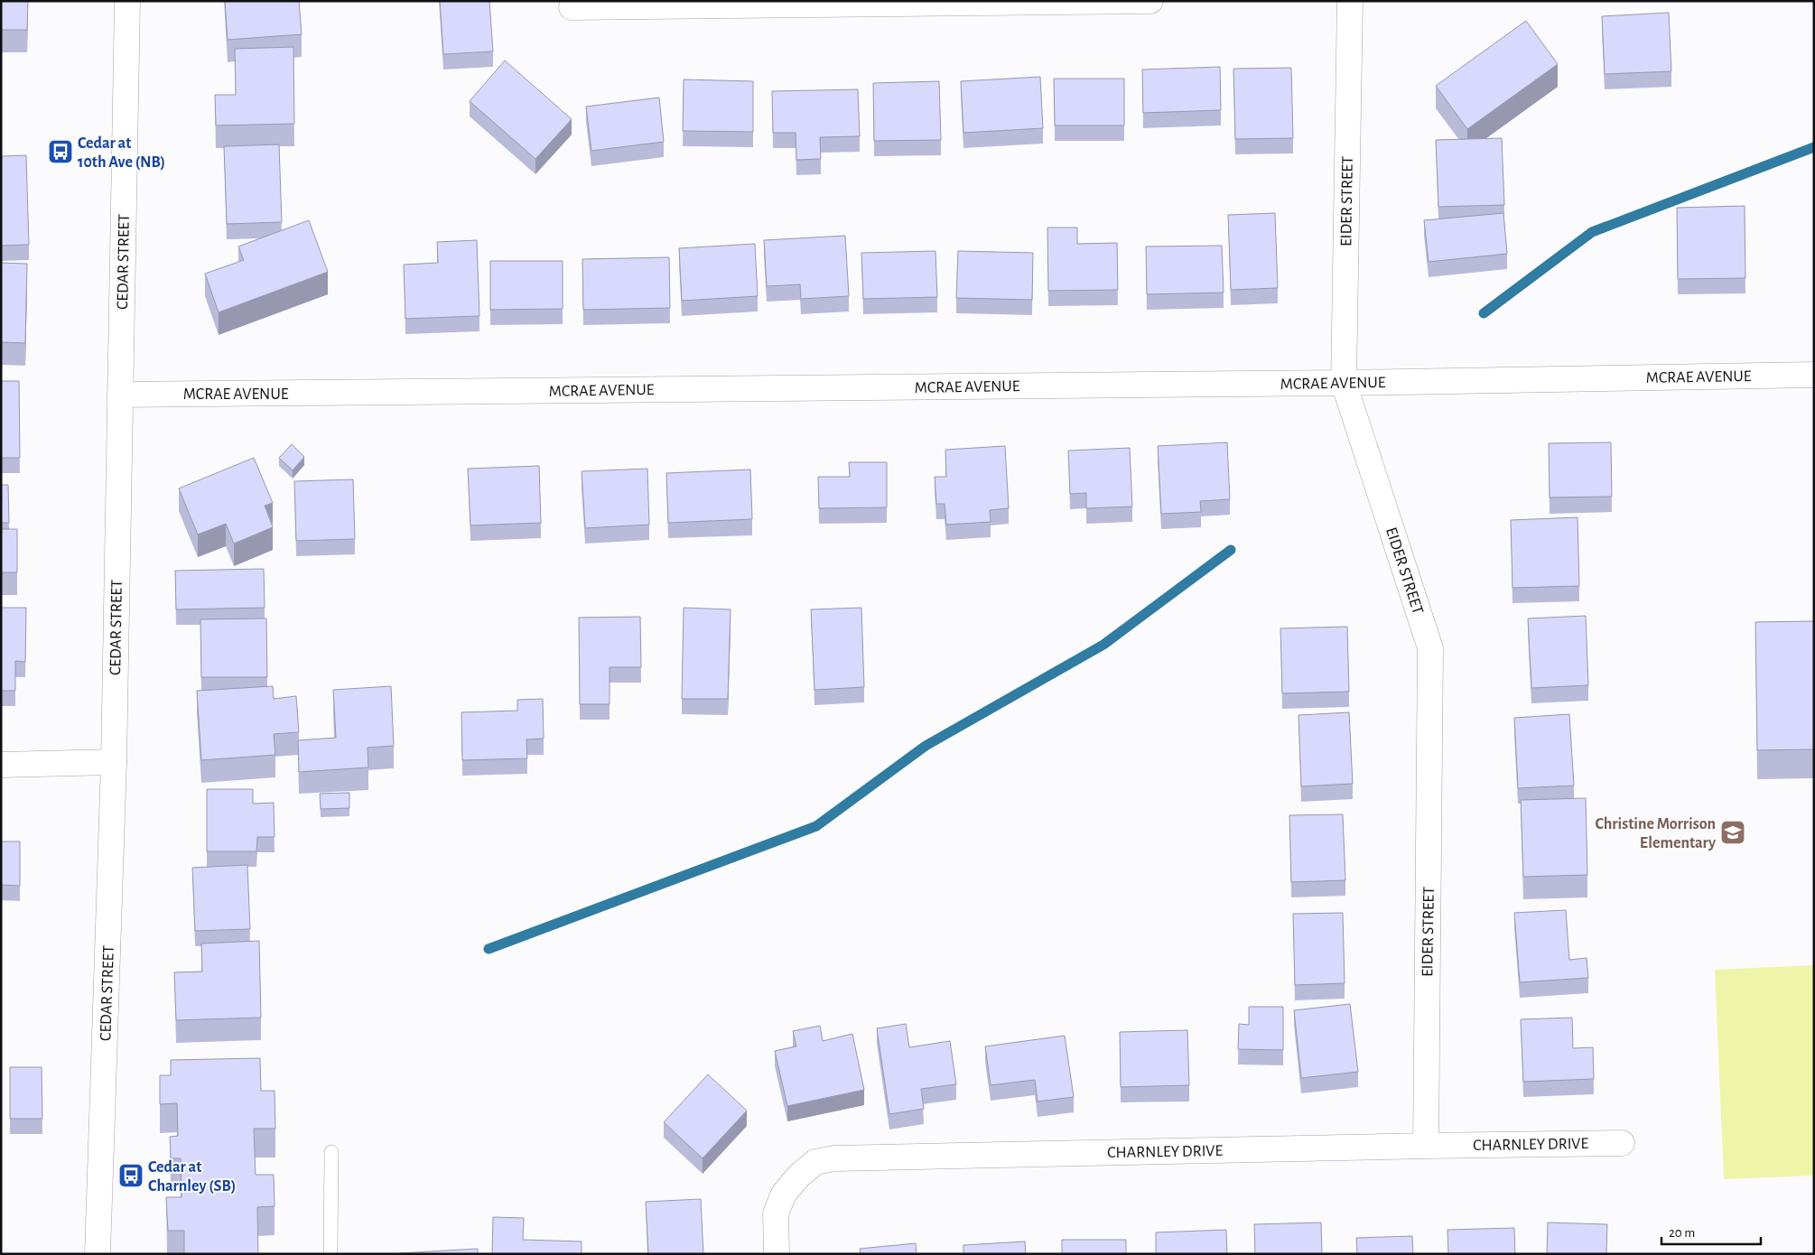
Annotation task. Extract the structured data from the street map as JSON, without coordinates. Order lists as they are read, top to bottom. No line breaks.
{"streets":{"street":["EIDER STREET","CEDAR STREET","MCRAE AVENUE","CHARNLEY DRIVE"]},"crossings":[["EIDER STREET","MCRAE AVENUE"],["EIDER STREET","CHARNLEY DRIVE"],["CEDAR STREET","MCRAE AVENUE"]],"places":{"bus stop":["Cedar at 10th Ave (NB)","Cedar at Charnley (SB)"],"school or university":["Christine Morrison Elementary"]},"scale_bar":"20 m"}
